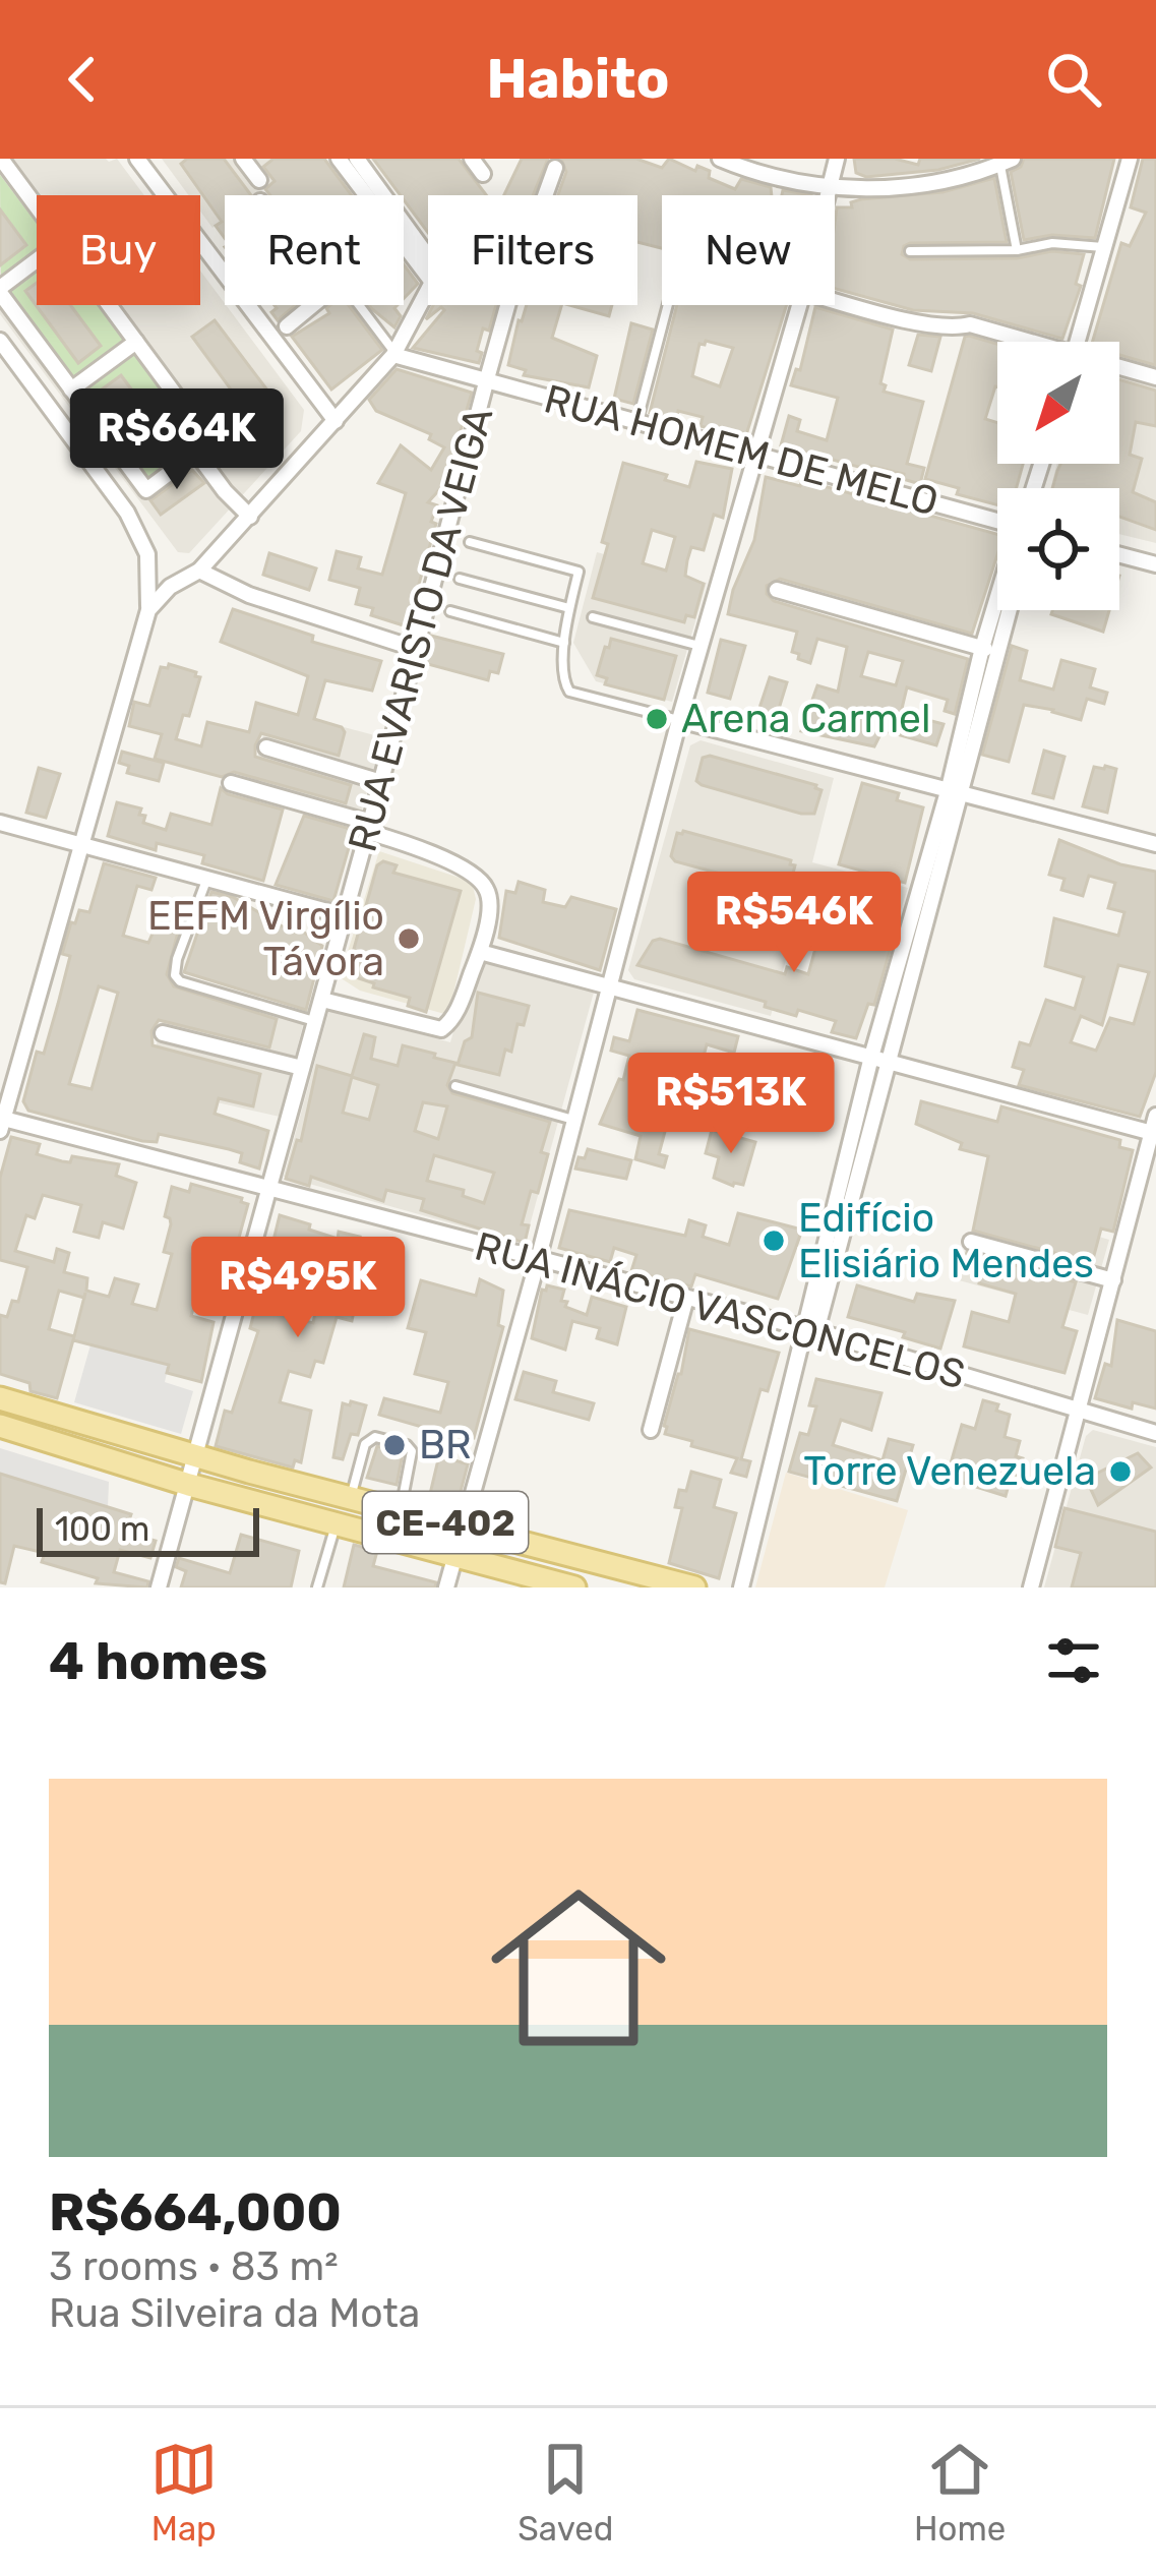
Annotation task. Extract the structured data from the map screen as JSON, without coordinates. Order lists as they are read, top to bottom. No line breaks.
{"streets":{"main road":["CE-402"],"street":["RUA HOMEM DE MELO","RUA EVARISTO DA VEIGA","RUA INÁCIO VASCONCELOS"]},"crossings":[["RUA HOMEM DE MELO","RUA EVARISTO DA VEIGA"],["RUA EVARISTO DA VEIGA","RUA INÁCIO VASCONCELOS"],["RUA EVARISTO DA VEIGA","CE-402"]],"places":["Arena Carmel","EEFM Virgílio Távora","Edifício Elisiário Mendes","BR","Torre Venezuela"],"scale_bar":"100 m","north":"bottom left","page":{"header":"Habito","chip":["Buy","Rent","Filters","New"],"price":["R$664K","R$546K","R$513K","R$495K"],"scale":"100 m","heading":"4 homes","list":[{"name":"R$664,000","note":"3 rooms · 83 m² · Rua Silveira da Mota"}],"tabs":["Map","Saved","Home"]}}
